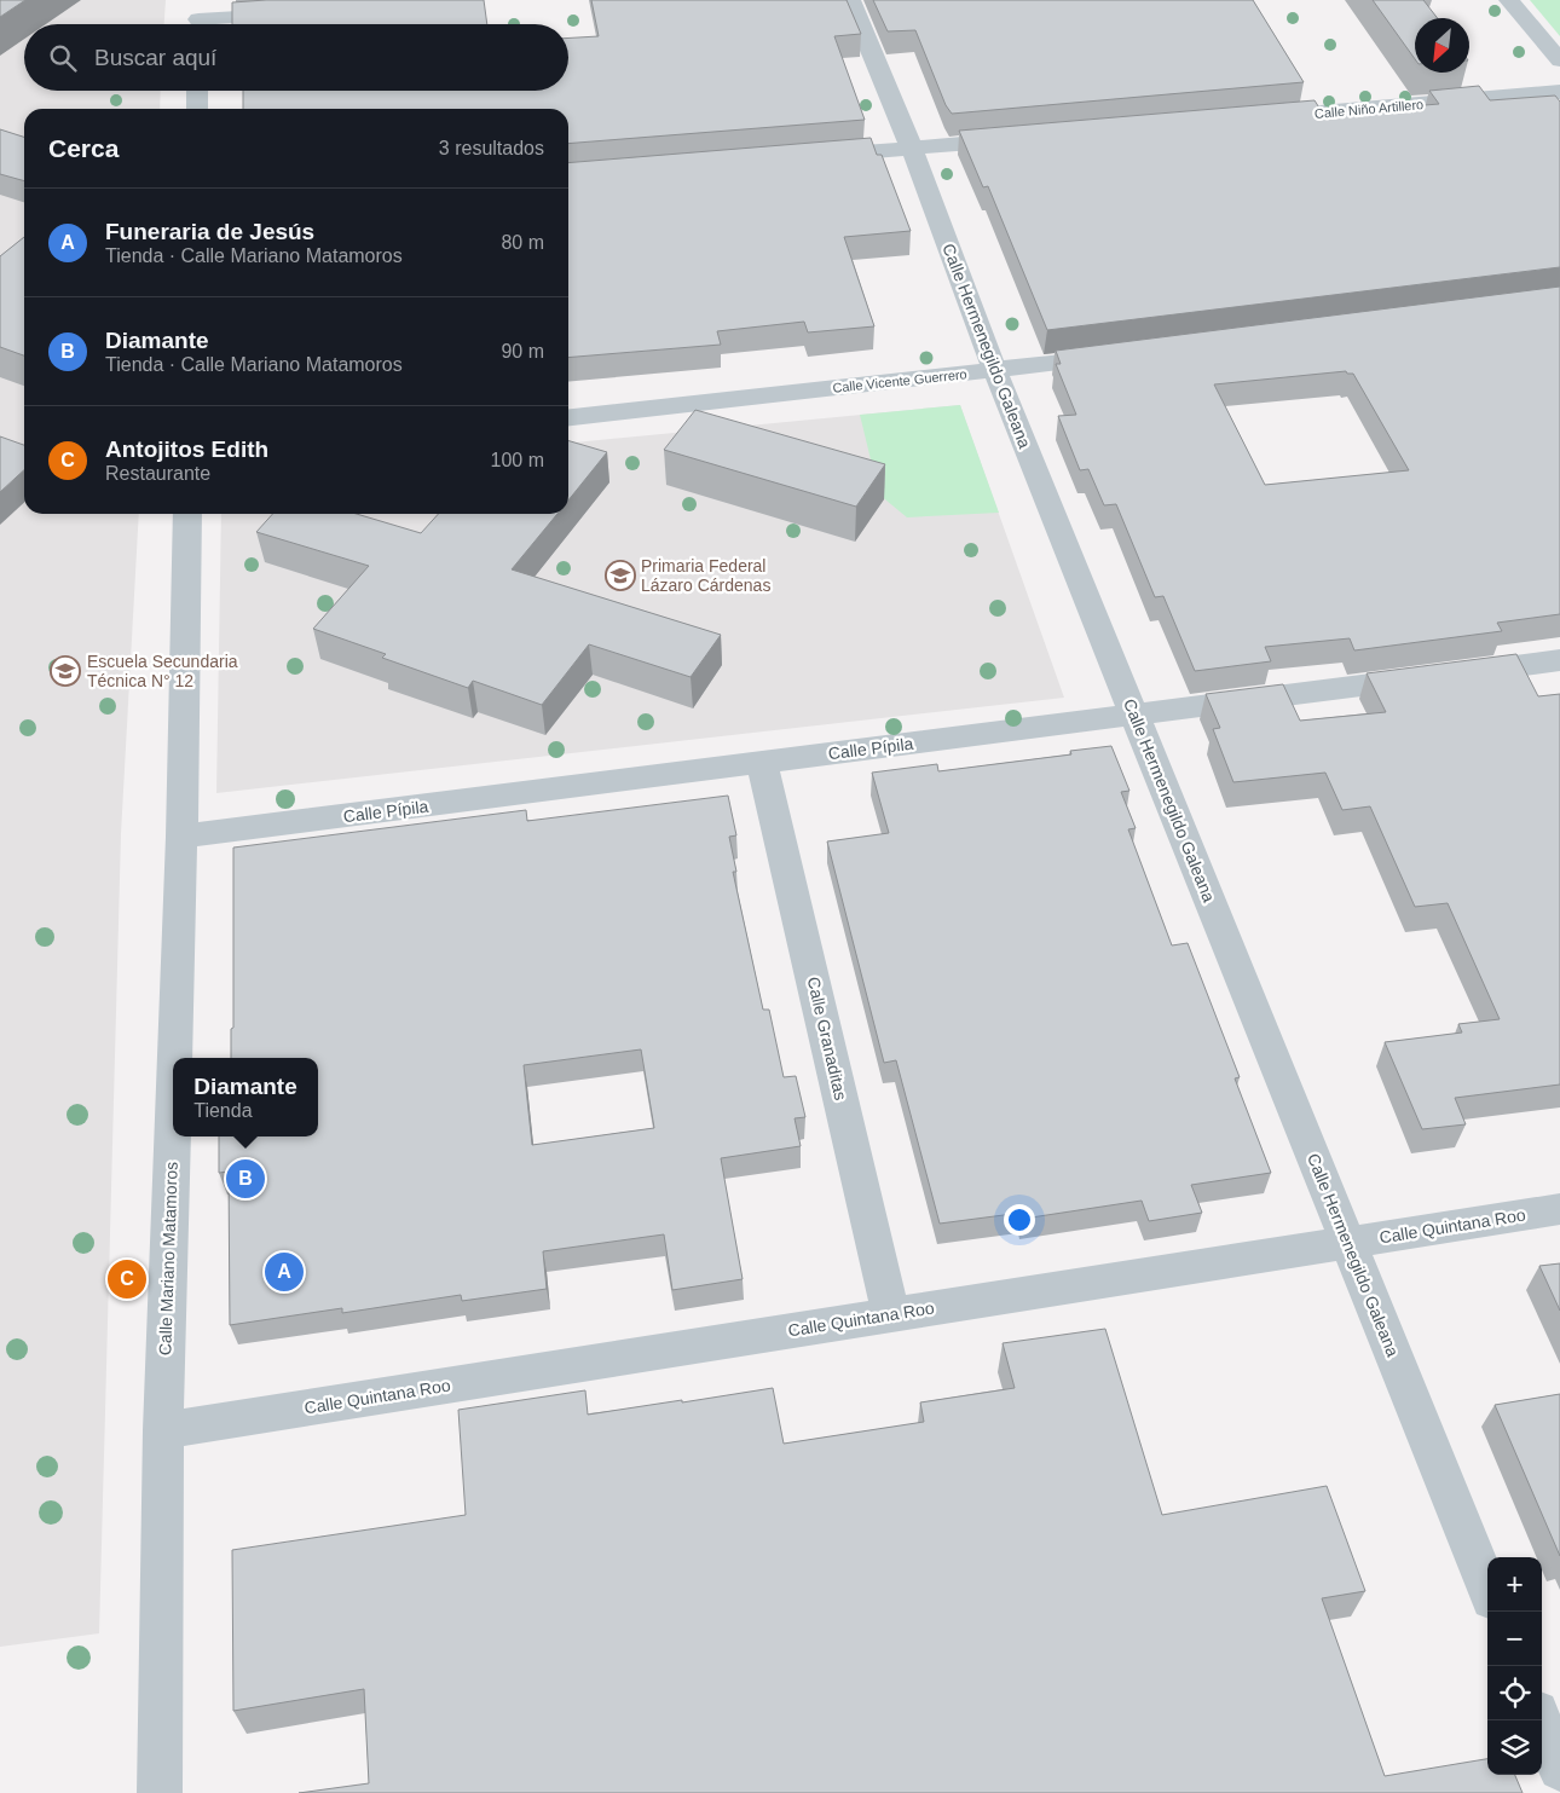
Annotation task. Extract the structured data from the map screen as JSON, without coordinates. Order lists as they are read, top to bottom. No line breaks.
{"streets":{"street":["Calle Niño Artillero","Calle Hermenegildo Galeana","Calle Vicente Guerrero","Calle Pípila","Calle Granaditas","Calle Quintana Roo","Calle Mariano Matamoros"]},"crossings":[["Calle Hermenegildo Galeana","Calle Vicente Guerrero"],["Calle Hermenegildo Galeana","Calle Pípila"],["Calle Hermenegildo Galeana","Calle Quintana Roo"],["Calle Pípila","Calle Granaditas"],["Calle Pípila","Calle Mariano Matamoros"],["Calle Granaditas","Calle Quintana Roo"],["Calle Quintana Roo","Calle Mariano Matamoros"]],"places":{"school or university":["Primaria Federal Lázaro Cárdenas","Escuela Secundaria Técnica N° 12"]},"north":"bottom left","page":{"search":"Buscar aquí","heading":["Cerca","3 resultados"],"list":[{"mark":"A","name":"Funeraria de Jesús","note":"Tienda · Calle Mariano Matamoros","value":"80 m"},{"mark":"B","name":"Diamante","note":"Tienda · Calle Mariano Matamoros","value":"90 m"},{"mark":"C","name":"Antojitos Edith","note":"Restaurante","value":"100 m"}],"popup":["Diamante","Tienda"],"pins":["B","A","C"],"map_buttons":["+","−"]}}
